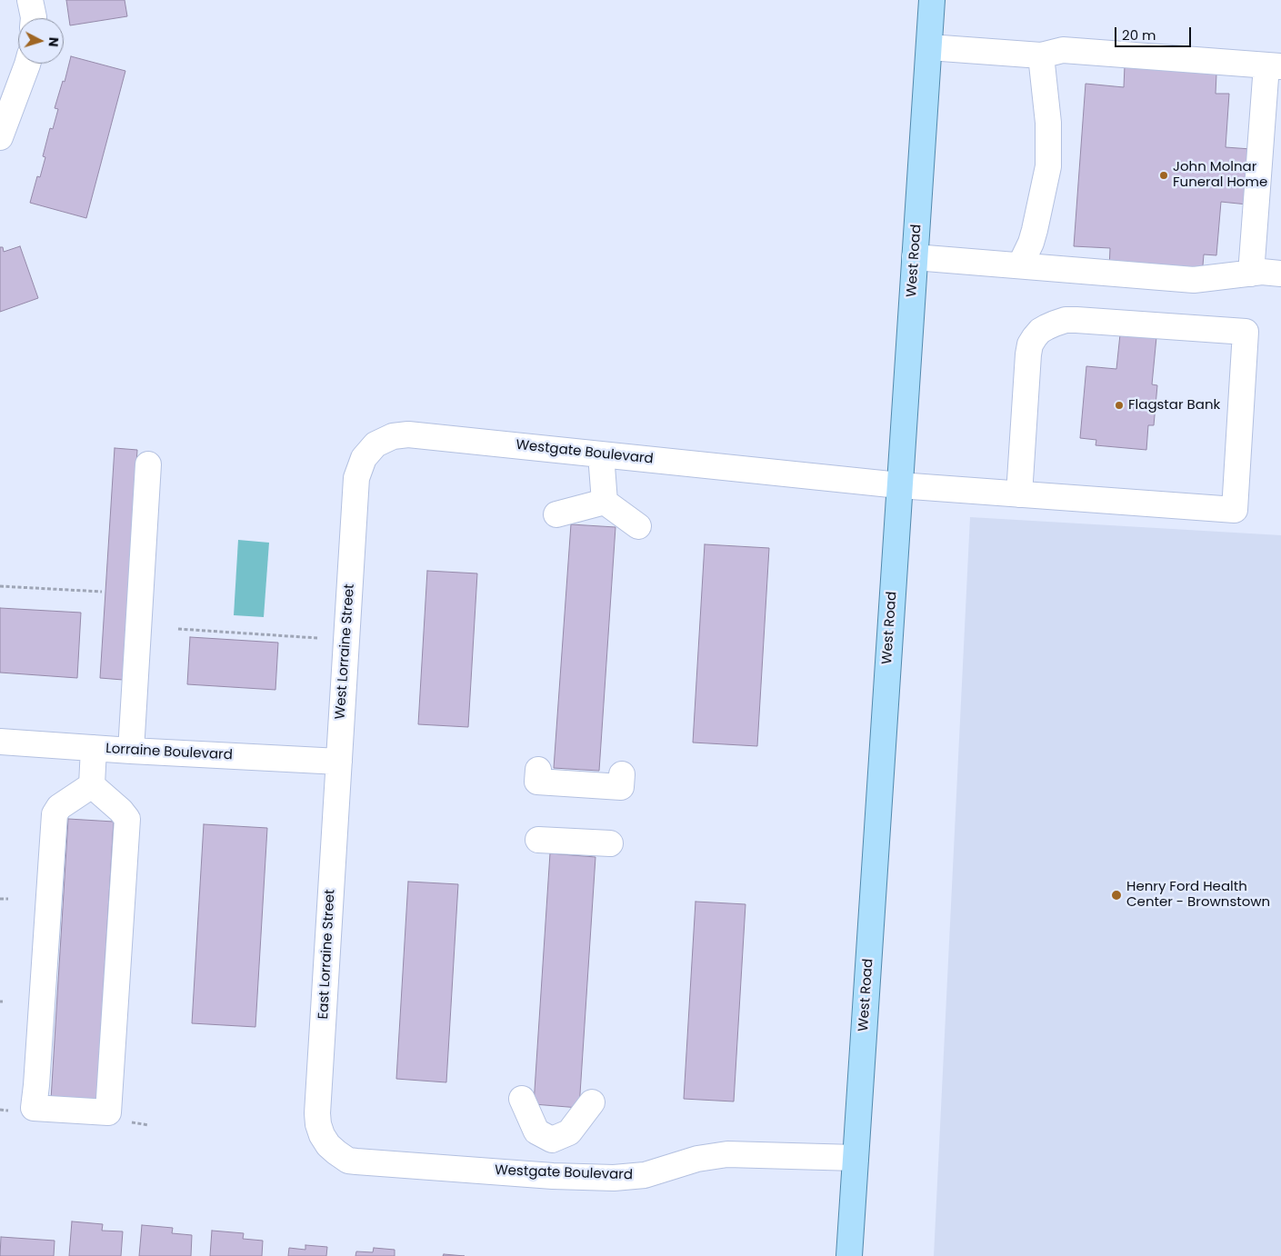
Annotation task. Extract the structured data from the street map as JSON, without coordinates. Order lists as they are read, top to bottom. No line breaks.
{"streets":{"main road":["West Road"],"street":["Westgate Boulevard","West Lorraine Street","Lorraine Boulevard","East Lorraine Street"]},"crossings":[["West Road","Westgate Boulevard"],["Westgate Boulevard","West Lorraine Street"],["Westgate Boulevard","East Lorraine Street"],["West Lorraine Street","Lorraine Boulevard"],["West Lorraine Street","East Lorraine Street"],["Lorraine Boulevard","East Lorraine Street"]],"places":["John Molnar Funeral Home","Flagstar Bank","Henry Ford Health Center - Brownstown"],"scale_bar":"20 m","north":"right"}
